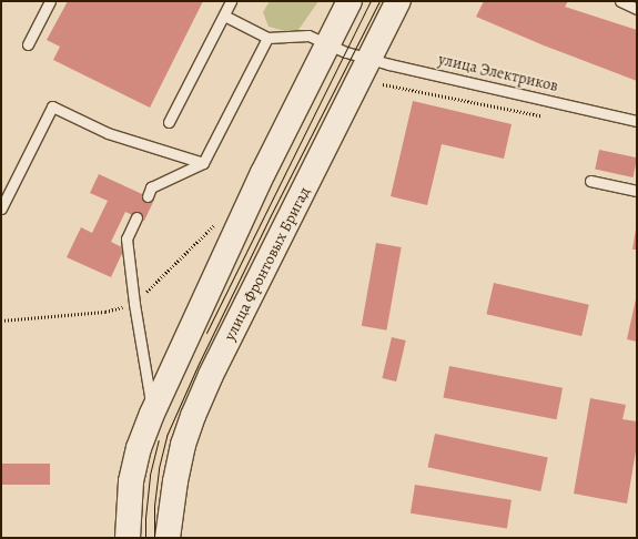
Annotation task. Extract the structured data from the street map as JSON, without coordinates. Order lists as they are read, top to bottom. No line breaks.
{"streets":{"main road":["улица Фронтовых Бригад"],"lane":["улица Электриков"]},"crossings":[["улица Электриков","улица Фронтовых Бригад"]]}
